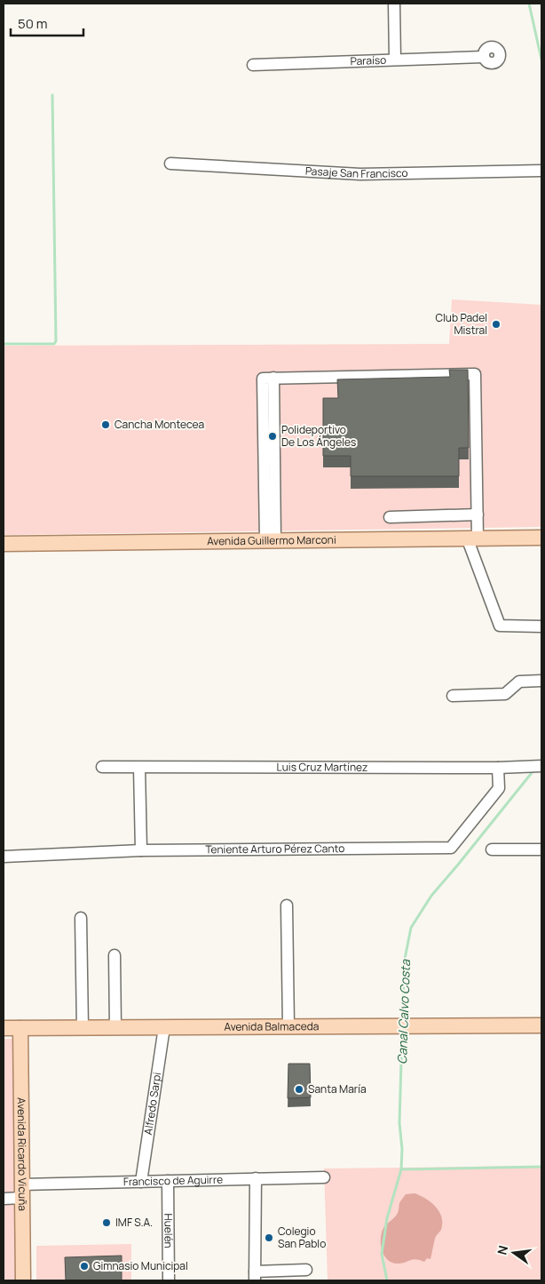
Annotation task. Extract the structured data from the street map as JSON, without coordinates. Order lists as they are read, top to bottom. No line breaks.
{"streets":{"main road":["Avenida Guillermo Marconi","Avenida Balmaceda","Avenida Ricardo Vicuña"],"street":["Paraíso","Pasaje San Francisco","Luis Cruz Martínez","Teniente Arturo Pérez Canto","Alfredo Sarpi","Francisco de Aguirre","Huelén"]},"crossings":[["Luis Cruz Martínez","Teniente Arturo Pérez Canto"],["Avenida Balmaceda","Alfredo Sarpi"],["Avenida Balmaceda","Avenida Ricardo Vicuña"],["Alfredo Sarpi","Francisco de Aguirre"],["Avenida Ricardo Vicuña","Francisco de Aguirre"],["Francisco de Aguirre","Huelén"]],"water":["Canal Calvo Costa"],"places":["Club Padel Mistral","Cancha Montecea","Polideportivo De Los Ángeles","Santa María","IMF S.A.","Colegio San Pablo","Gimnasio Municipal"],"scale_bar":"50 m","north":"left"}
